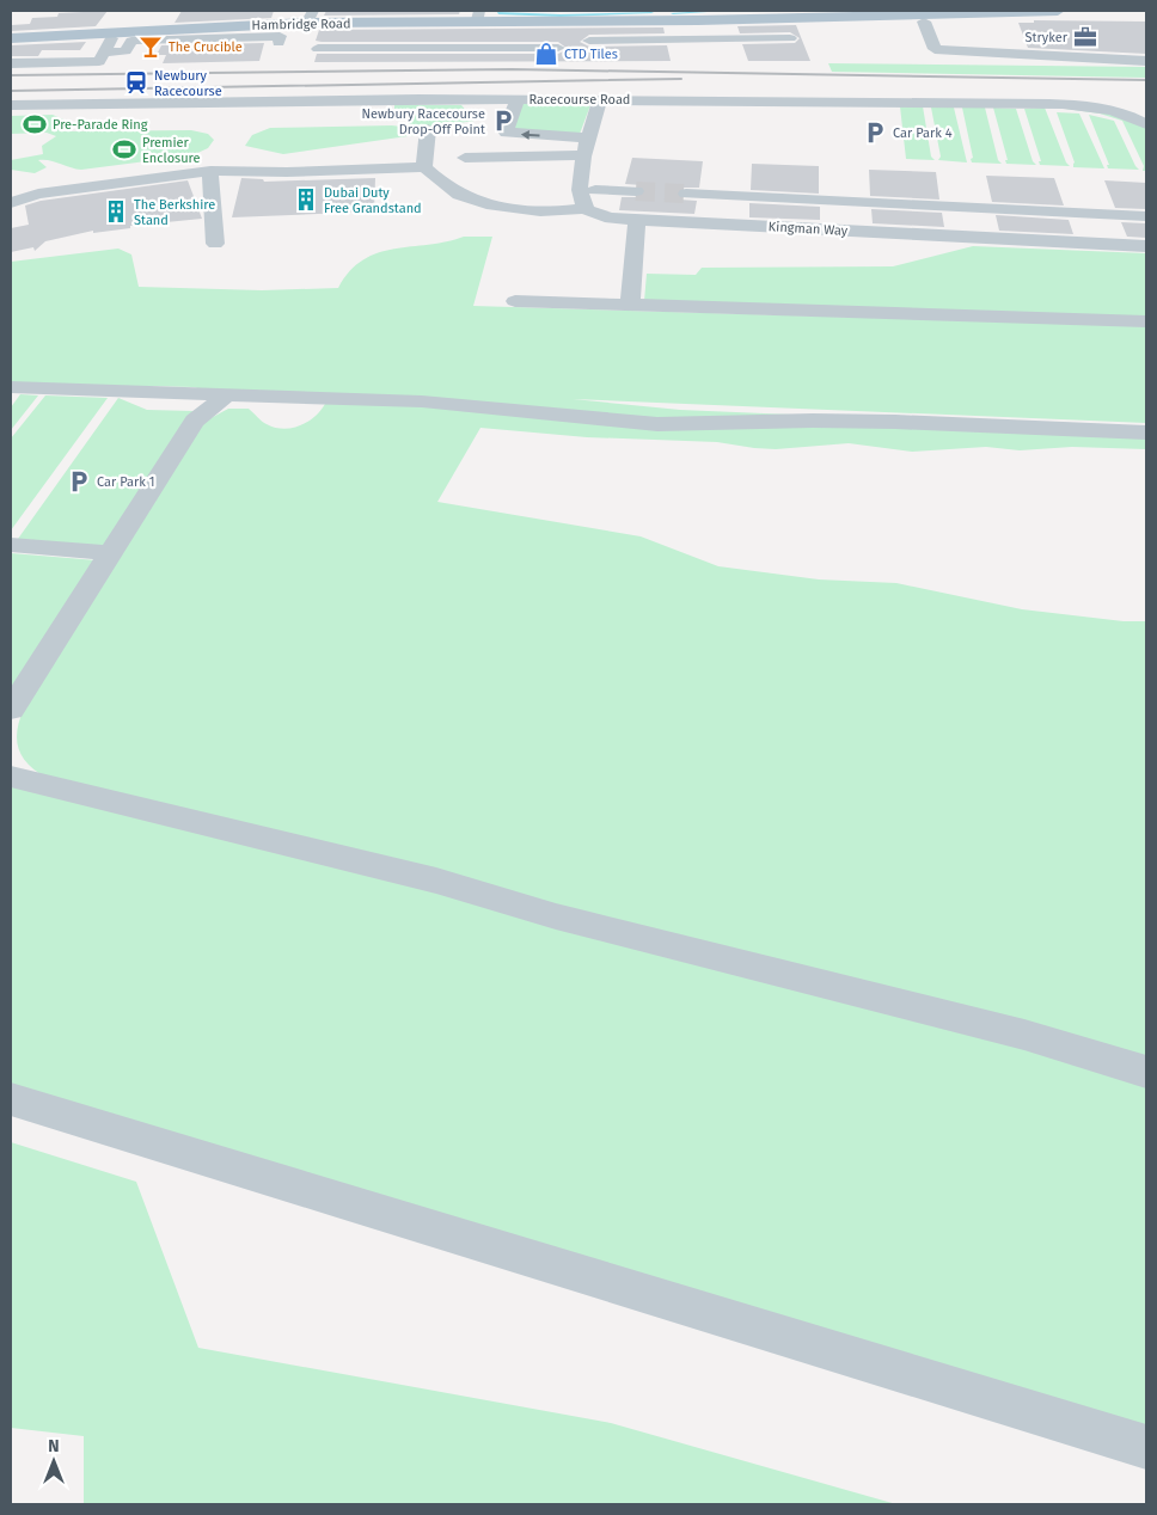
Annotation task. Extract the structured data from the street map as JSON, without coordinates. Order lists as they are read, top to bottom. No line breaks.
{"streets":{"main road":["Hambridge Road"],"street":["Racecourse Road","Kingman Way"]},"places":{"office":["Stryker"],"bar":["The Crucible"],"shop":["CTD Tiles"],"station":["Newbury Racecourse"],"parking":["Newbury Racecourse Drop-Off Point","Car Park 4","Car Park 1"],"sports":["Pre-Parade Ring","Premier Enclosure"],"building":["Dubai Duty Free Grandstand","The Berkshire Stand"]},"north":"top"}
